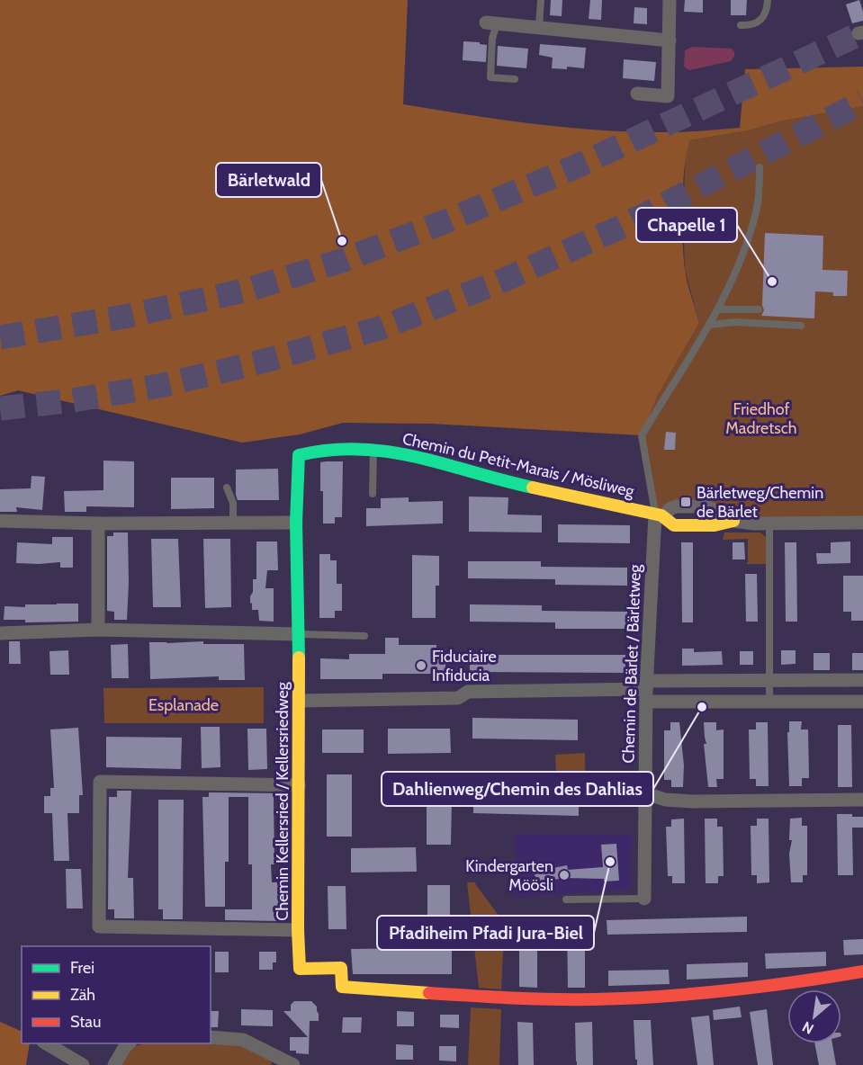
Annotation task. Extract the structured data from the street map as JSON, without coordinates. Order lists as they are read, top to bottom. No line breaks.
{"streets":{"street":["Chemin du Petit-Marais / Mösliweg","Chemin de Bärlet / Bärletweg","Chemin Kellersried / Kellersriedweg"]},"crossings":[["Chemin du Petit-Marais / Mösliweg","Chemin de Bärlet / Bärletweg"],["Chemin du Petit-Marais / Mösliweg","Chemin Kellersried / Kellersriedweg"]],"parks":["Friedhof Madretsch","Esplanade"],"places":{"other":["Bärletwald","Chapelle 1","Fiduciaire Infiducia","Dahlienweg/Chemin des Dahlias","Pfadiheim Pfadi Jura-Biel","Kindergarten Möösli"],"transit":["Bärletweg/Chemin de Bärlet"]},"legend":["Frei","Zäh","Stau"],"north":"bottom left"}
